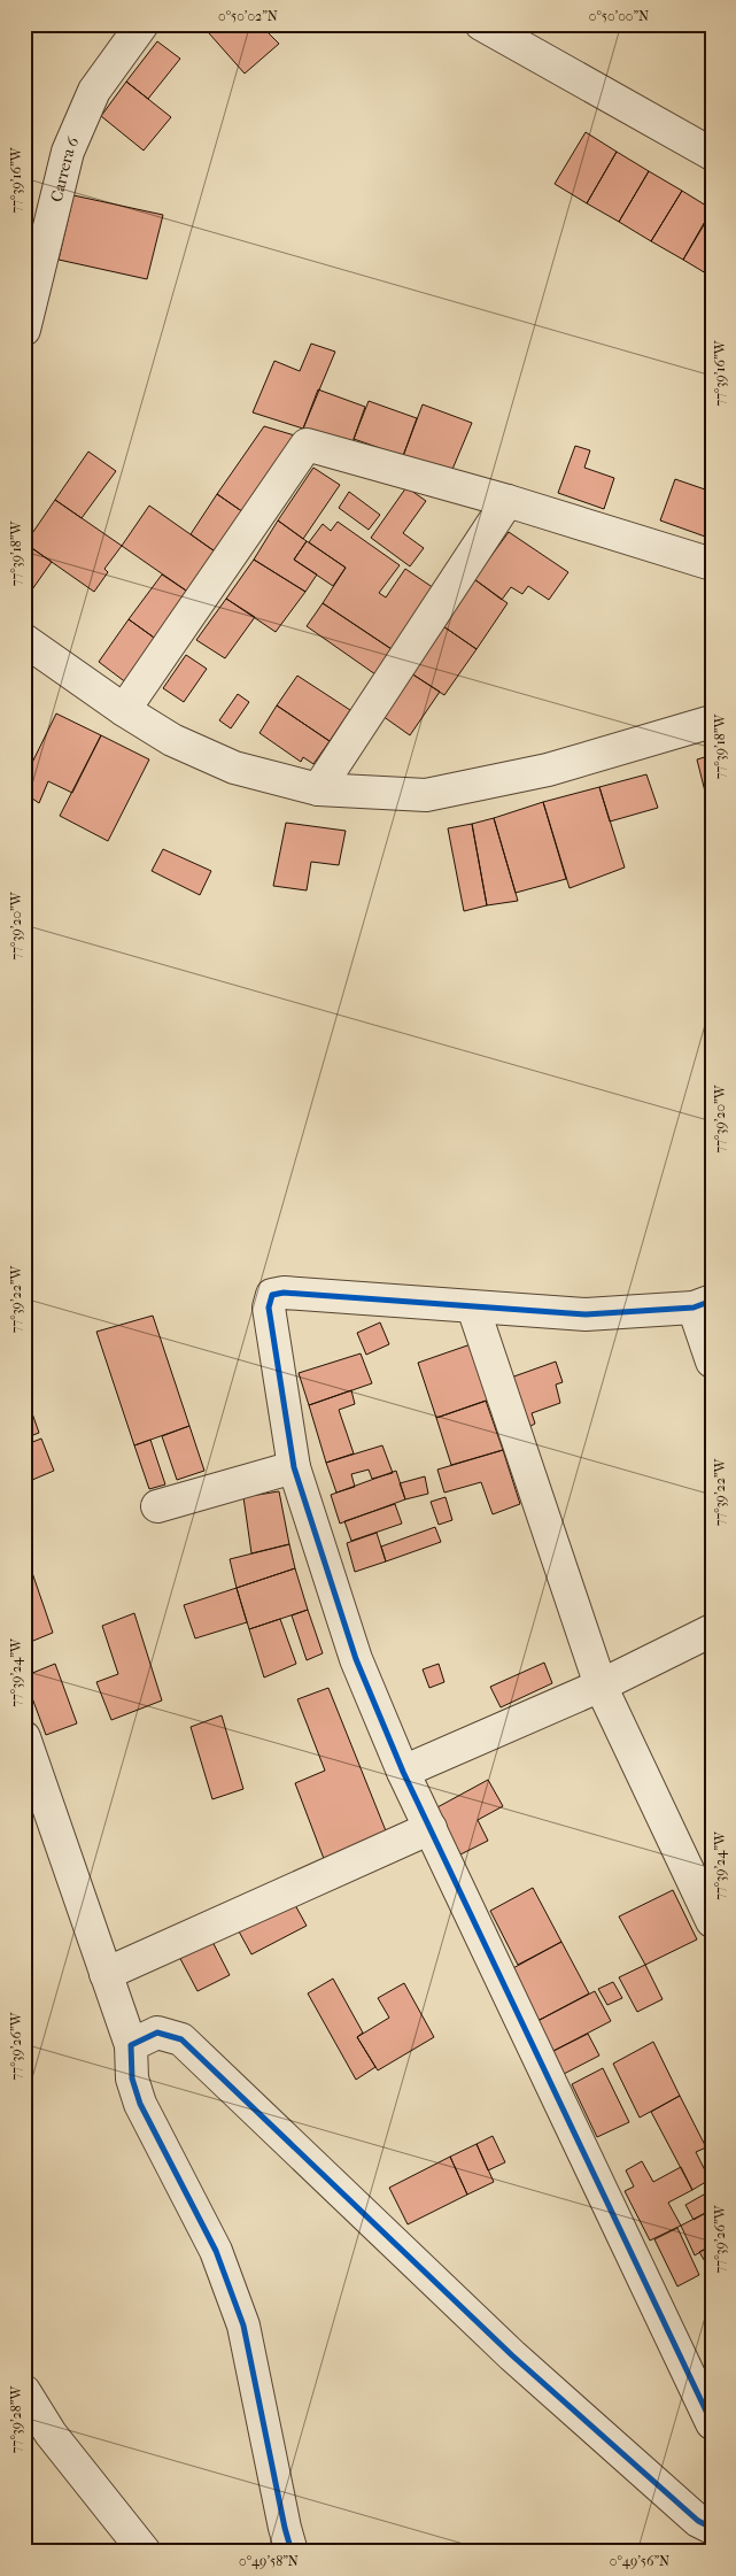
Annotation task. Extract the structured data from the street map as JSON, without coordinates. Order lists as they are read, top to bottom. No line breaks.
{"streets":{"street":["Carrera 6"]},"coordinates":["0°50'02\"N","0°50'00\"N","77°39'16\"W","77°39'18\"W","77°39'20\"W","77°39'22\"W","77°39'24\"W","77°39'26\"W","77°39'28\"W","0°49'58\"N","0°49'56\"N"]}
